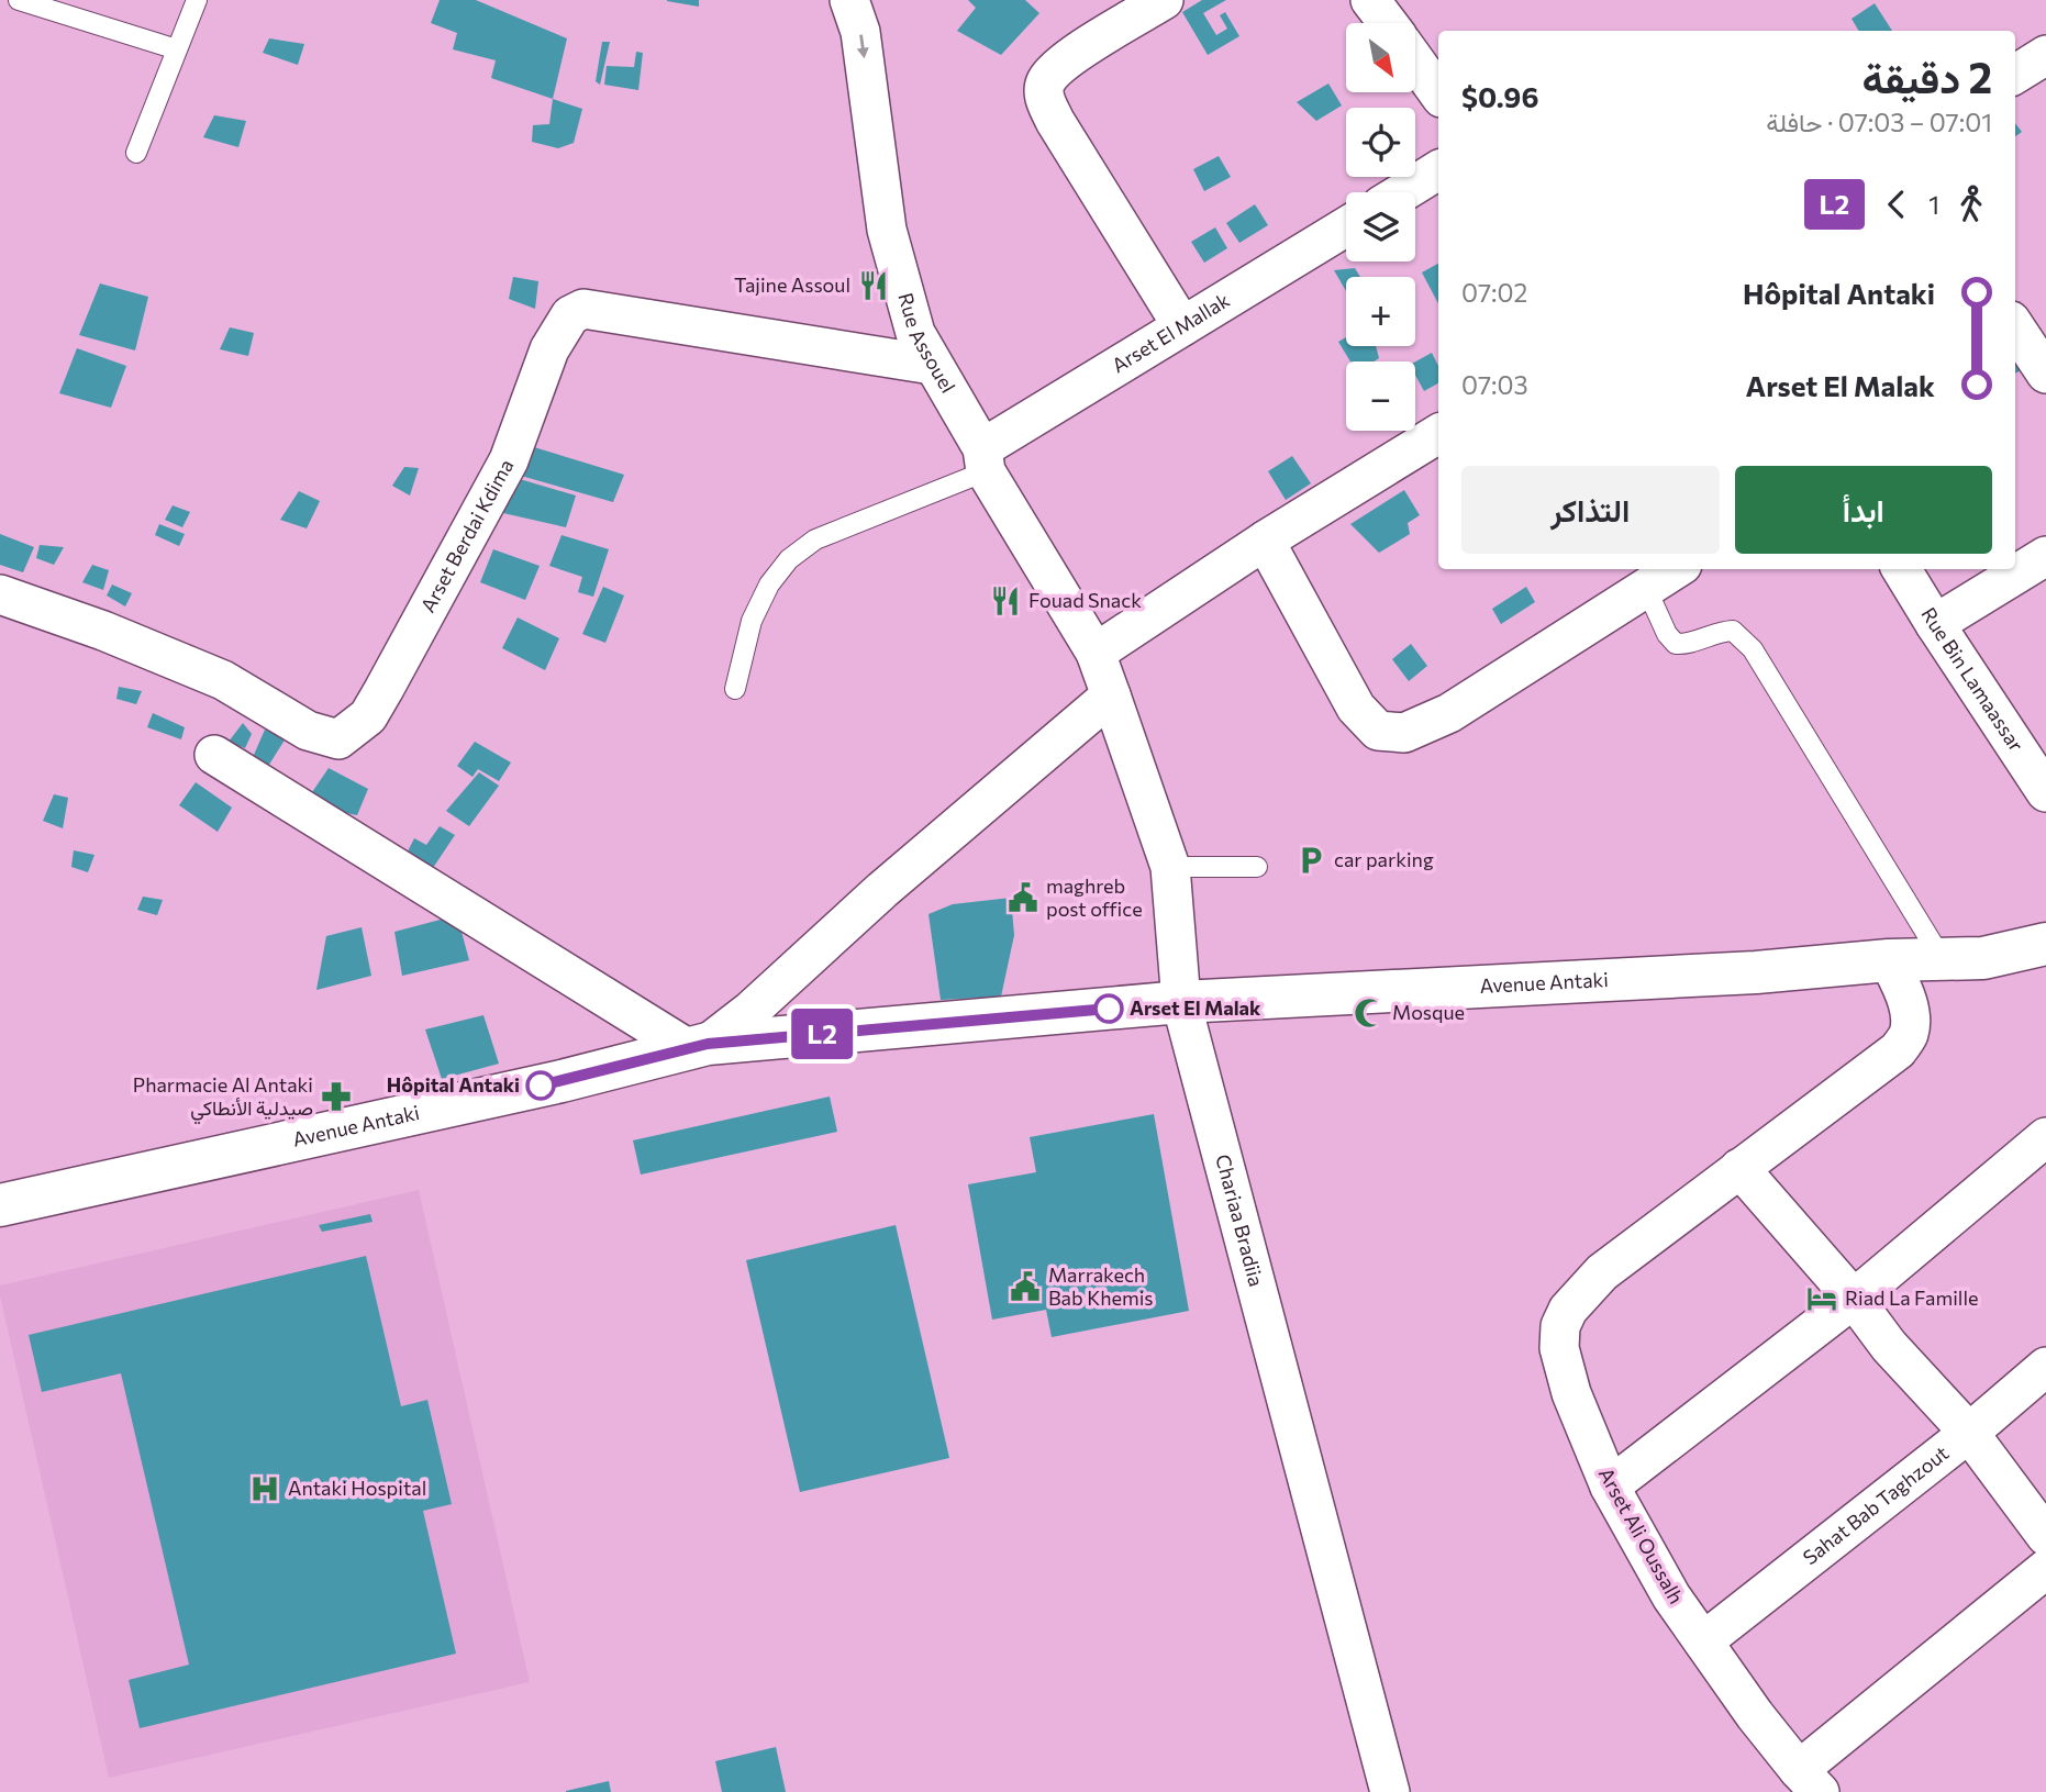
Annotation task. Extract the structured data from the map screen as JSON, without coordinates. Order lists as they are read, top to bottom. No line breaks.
{"streets":{"street":["Arset El Mallak","Rue Assouel","Arset Berdai Kdima","Rue Bin Lamaassar","Avenue Antaki","Chariaa Bradiia","Sahat Bab Taghzout","Arset Ali Oussalh"]},"crossings":[["Arset El Mallak","Rue Assouel"],["Rue Assouel","Arset Berdai Kdima"],["Rue Assouel","Chariaa Bradiia"],["Avenue Antaki","Chariaa Bradiia"],["Avenue Antaki","Arset Ali Oussalh"],["Sahat Bab Taghzout","Arset Ali Oussalh"]],"one_way":["Rue Assouel"],"places":{"restaurant":["Tajine Assoul","Fouad Snack"],"parking":["car parking"],"public building":["maghreb post office","Marrakech Bab Khemis"],"other":["Arset El Malak","Hôpital Antaki"],"mosque":["Mosque"],"pharmacy":["Pharmacie Al Antaki صيدلية الأنطاكي"],"hotel":["Riad La Famille"],"hospital":["Antaki Hospital"]},"lines":["bus line L2"],"north":"bottom right","page":{"on_map":"L2","map_buttons":["+","−"],"heading":["2 دقيقة","07:01 – 07:03 · حافلة","$0.96"],"legs":["1","L2"],"list":[{"name":"Hôpital Antaki","value":"07:02"},{"name":"Arset El Malak","value":"07:03"}],"buttons":["ابدأ","التذاكر"]}}
